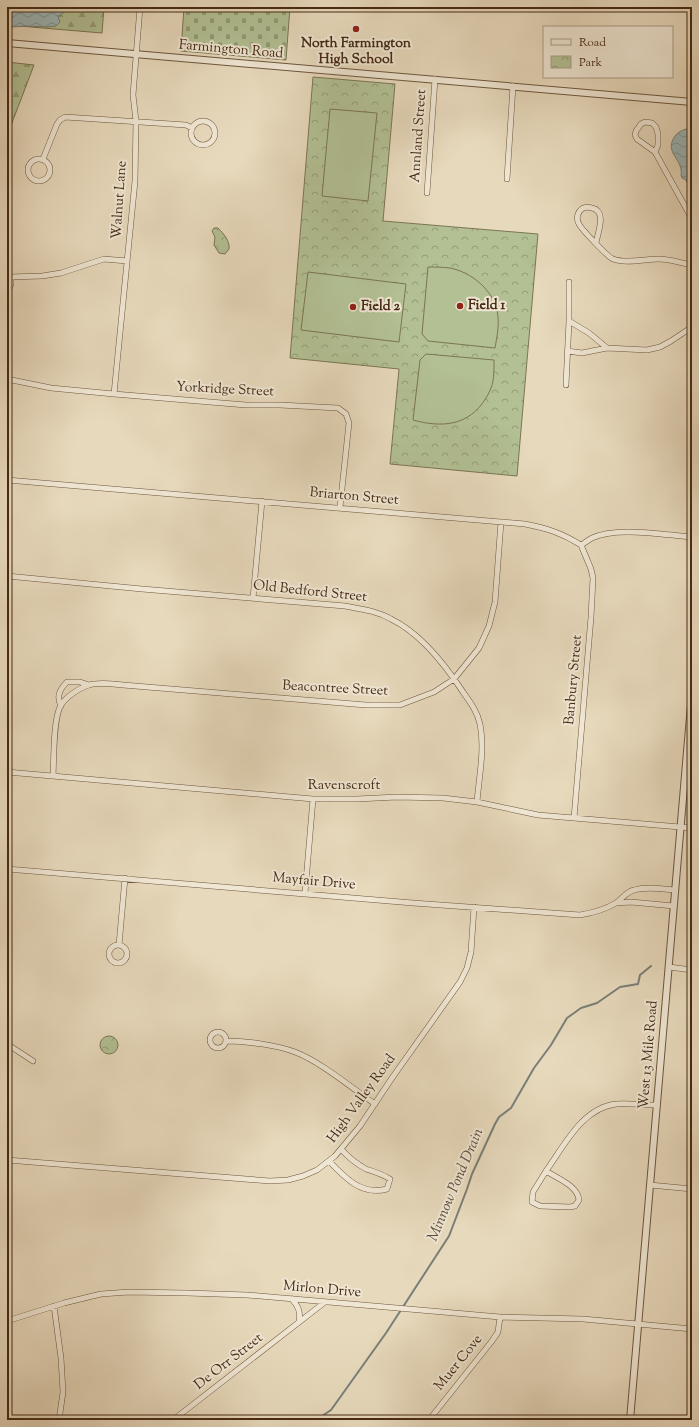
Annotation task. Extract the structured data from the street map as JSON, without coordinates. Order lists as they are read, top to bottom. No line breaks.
{"streets":{"street":["Farmington Road","Annland Street","Walnut Lane","Yorkridge Street","Briarton Street","Old Bedford Street","Banbury Street","Beacontree Street","Ravenscroft","Mayfair Drive","West 13 Mile Road","High Valley Road","Mirlon Drive","De Orr Street","Muer Cove"]},"crossings":[["Farmington Road","Annland Street"],["Farmington Road","Walnut Lane"],["Walnut Lane","Yorkridge Street"],["Yorkridge Street","Briarton Street"],["Briarton Street","Banbury Street"],["Briarton Street","Beacontree Street"],["Old Bedford Street","Beacontree Street"],["Old Bedford Street","Ravenscroft"],["Banbury Street","Ravenscroft"],["Beacontree Street","Ravenscroft"],["Ravenscroft","West 13 Mile Road"],["Mayfair Drive","West 13 Mile Road"],["Mayfair Drive","High Valley Road"],["West 13 Mile Road","Mirlon Drive"],["Mirlon Drive","De Orr Street"],["Mirlon Drive","Muer Cove"]],"water":["Minnow Pond Drain"],"places":["North Farmington High School","Field 1","Field 2"],"legend":["Road","Park"]}
